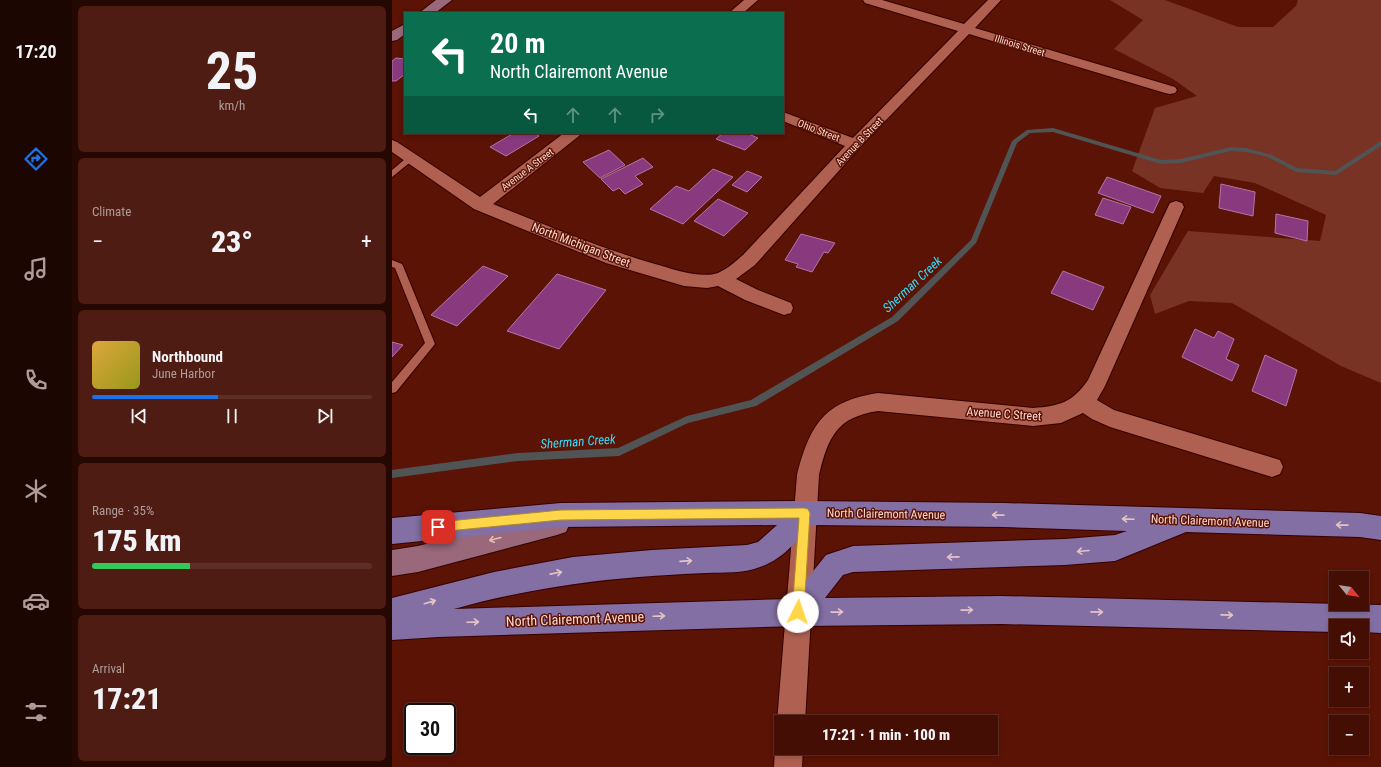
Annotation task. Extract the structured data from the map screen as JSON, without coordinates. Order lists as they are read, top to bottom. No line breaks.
{"streets":{"main road":["North Clairemont Avenue"],"street":["Illinois Street","Ohio Street","Avenue B Street","Avenue A Street","North Michigan Street","Avenue C Street"]},"crossings":[["Illinois Street","Avenue B Street"],["Ohio Street","Avenue B Street"],["Avenue B Street","North Michigan Street"],["Avenue A Street","North Michigan Street"],["Avenue C Street","North Clairemont Avenue"]],"water":["Sherman Creek"],"north":"bottom right","page":{"tabs":"17:20","tile":[["25","km/h"],"Climate",["Range · 35%","175 km"],["Arrival","17:21"]],"turn":["20 m","North Clairemont Avenue"],"heat":["−","23°","+"],"song":["Northbound","June Harbor"],"map_buttons":["+","−"],"limit":"30","trip":"17:21 · 1 min · 100 m"}}
